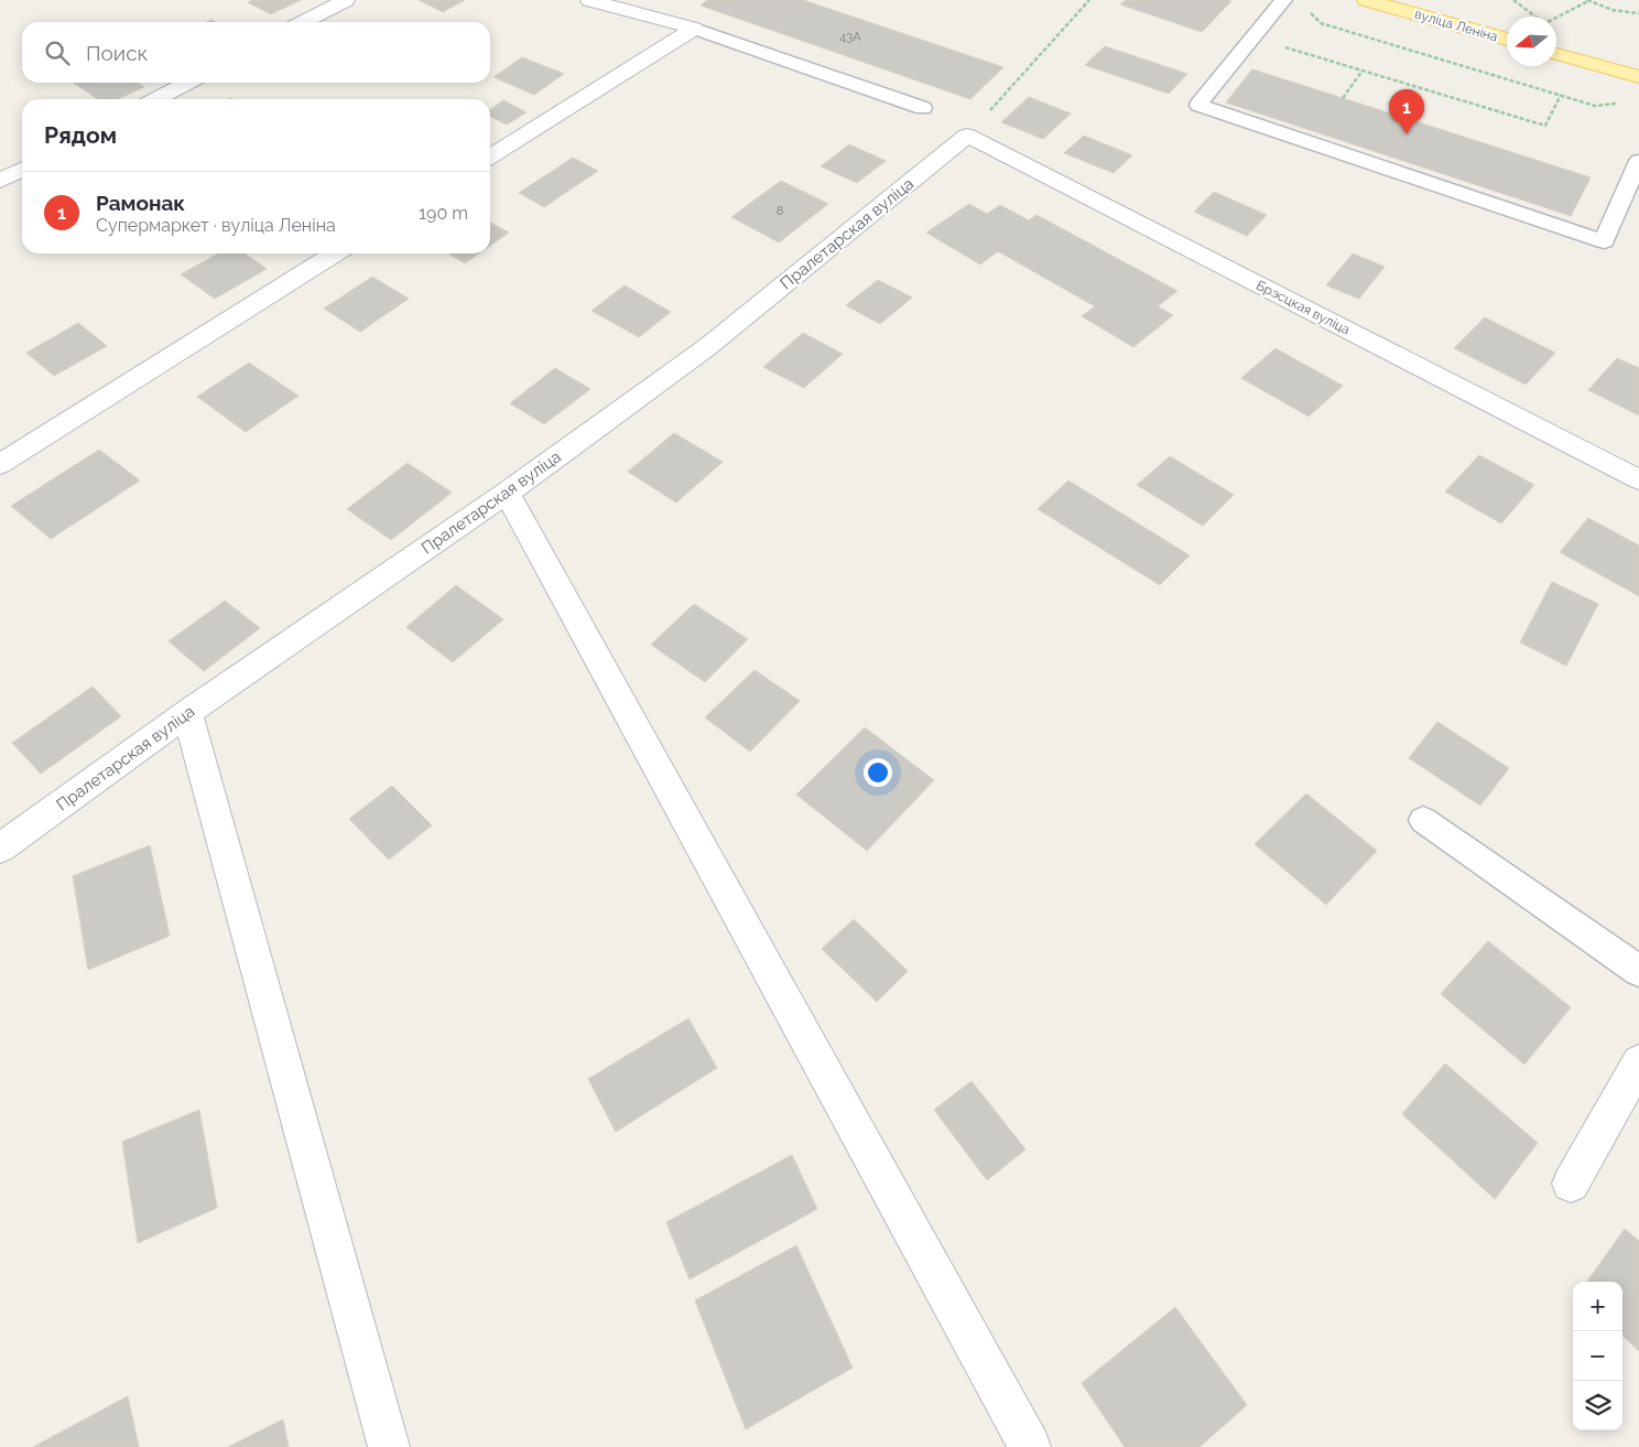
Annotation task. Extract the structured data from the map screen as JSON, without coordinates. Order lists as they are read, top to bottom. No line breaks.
{"streets":{"main road":["вуліца Леніна"],"street":["Пралетарская вуліца","Брэсцкая вуліца"]},"crossings":[["Пралетарская вуліца","Брэсцкая вуліца"]],"house_numbers":["43А","8"],"north":"left","page":{"search":"Поиск","pins":"1","heading":"Рядом","list":[{"mark":"1","name":"Рамонак","note":"Супермаркет · вуліца Леніна","value":"190 m"}],"map_buttons":["+","−"]}}
